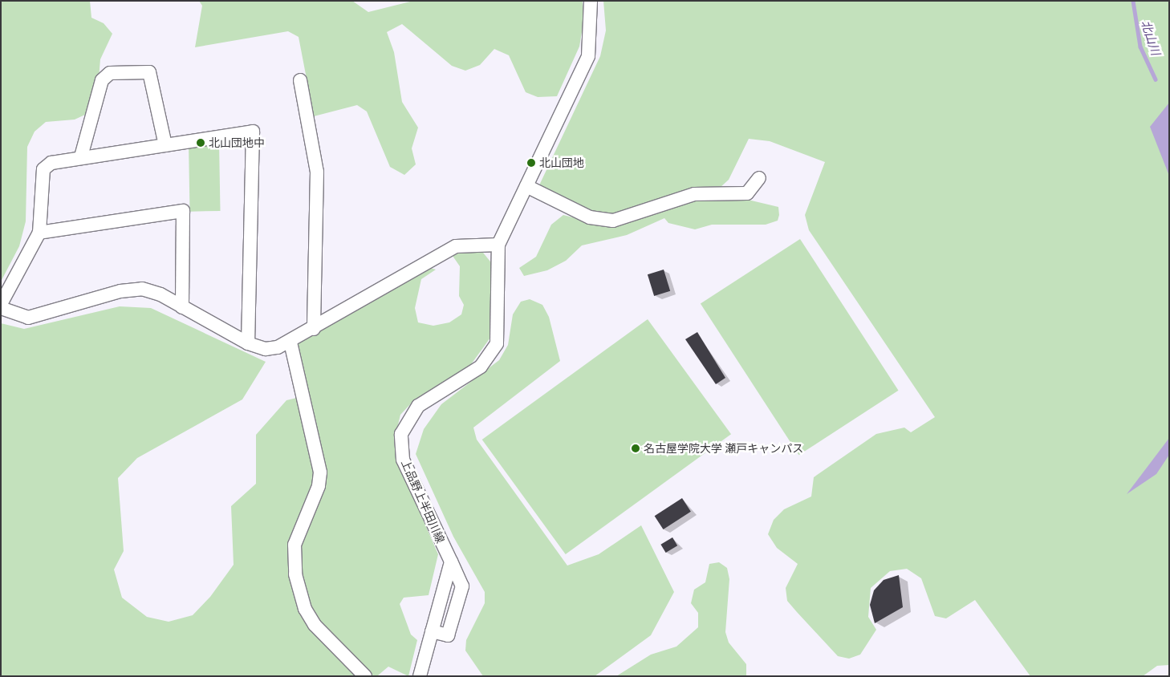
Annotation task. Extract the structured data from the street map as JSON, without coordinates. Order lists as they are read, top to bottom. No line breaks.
{"streets":{"street":["上品野上半田川線"]},"water":["北山川"],"places":["北山団地中","北山団地","名古屋学院大学 瀬戸キャンパス"]}
